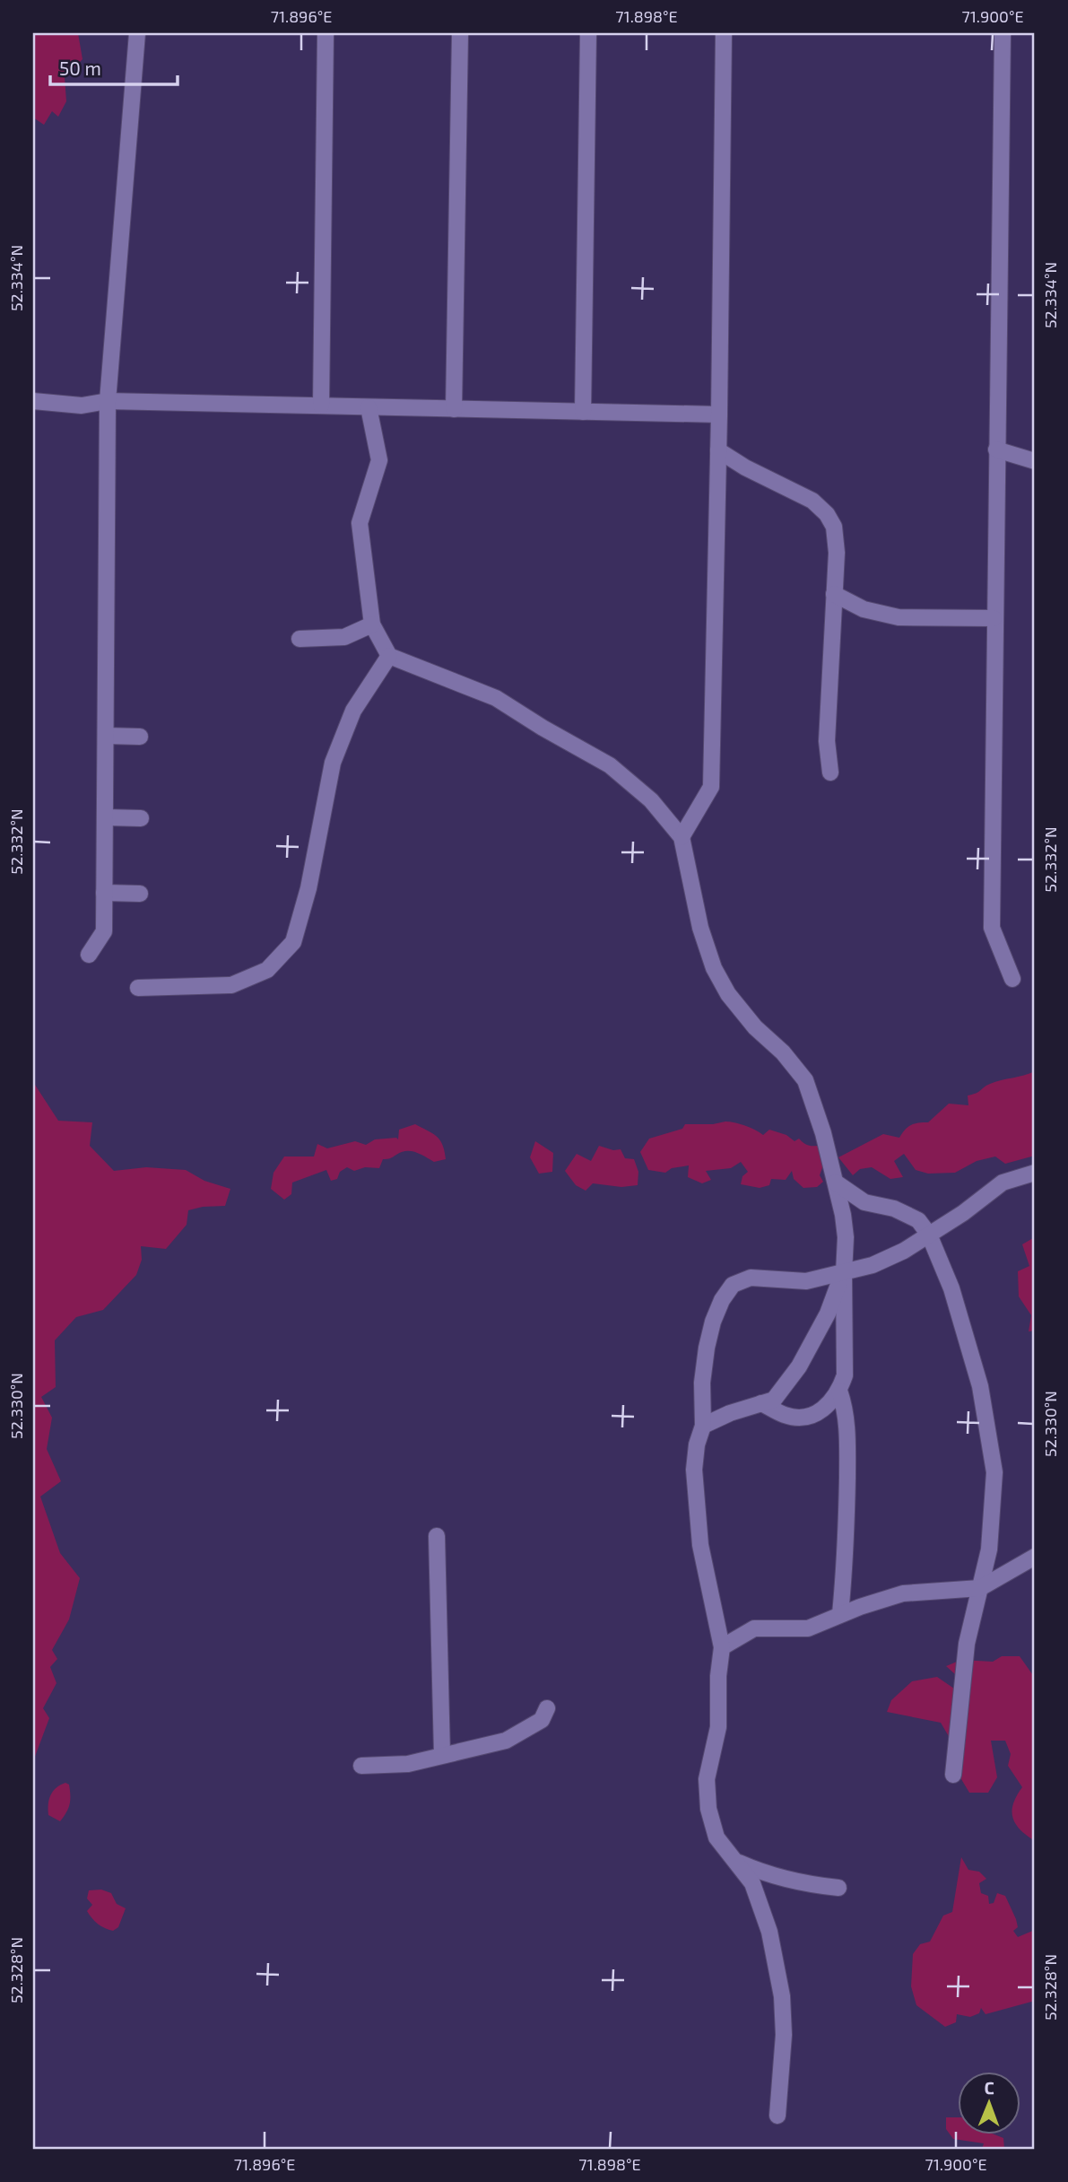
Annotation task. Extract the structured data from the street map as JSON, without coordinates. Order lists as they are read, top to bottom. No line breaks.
{"scale_bar":"50 m","north":"top","coordinates":["71.896°E","71.898°E","71.900°E","52.334°N","52.332°N","52.330°N","52.328°N"]}
